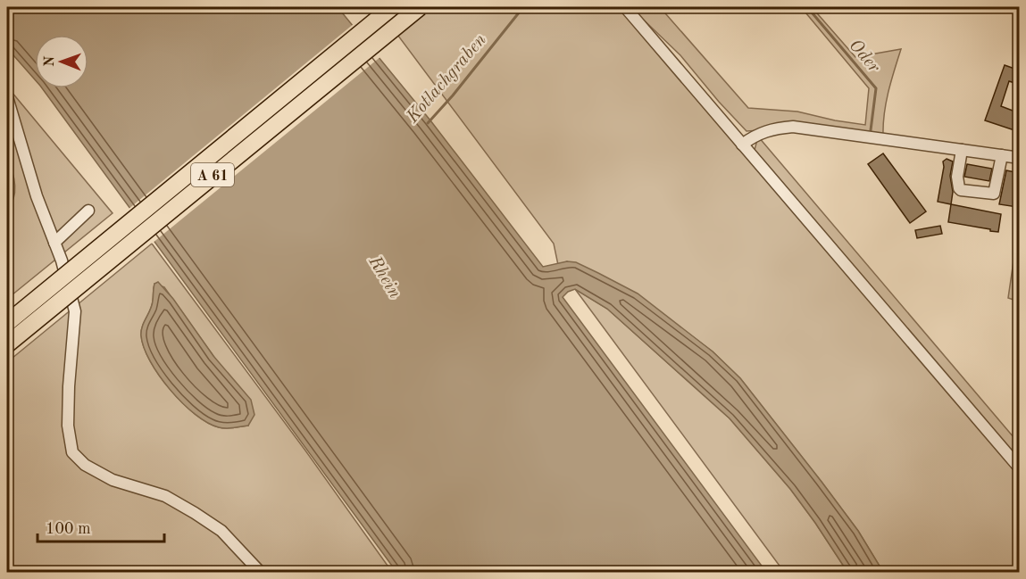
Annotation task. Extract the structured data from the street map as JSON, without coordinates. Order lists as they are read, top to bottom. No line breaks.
{"streets":{"highway":["A 61"]},"water":["Oder","Kotlachgraben","Rhein"],"scale_bar":"100 m","north":"left"}
